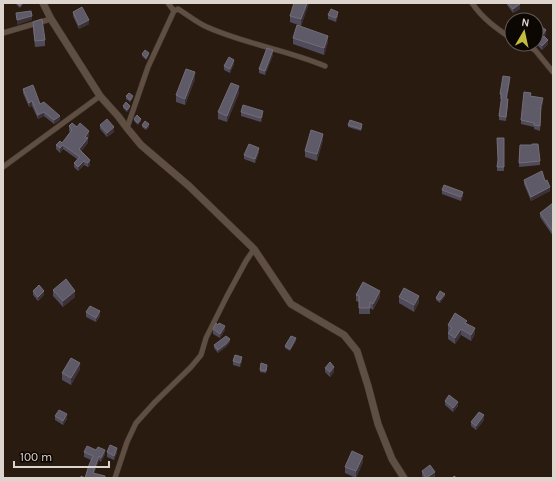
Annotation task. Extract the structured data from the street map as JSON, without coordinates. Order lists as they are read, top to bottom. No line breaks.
{"scale_bar":"100 m","north":"top"}
